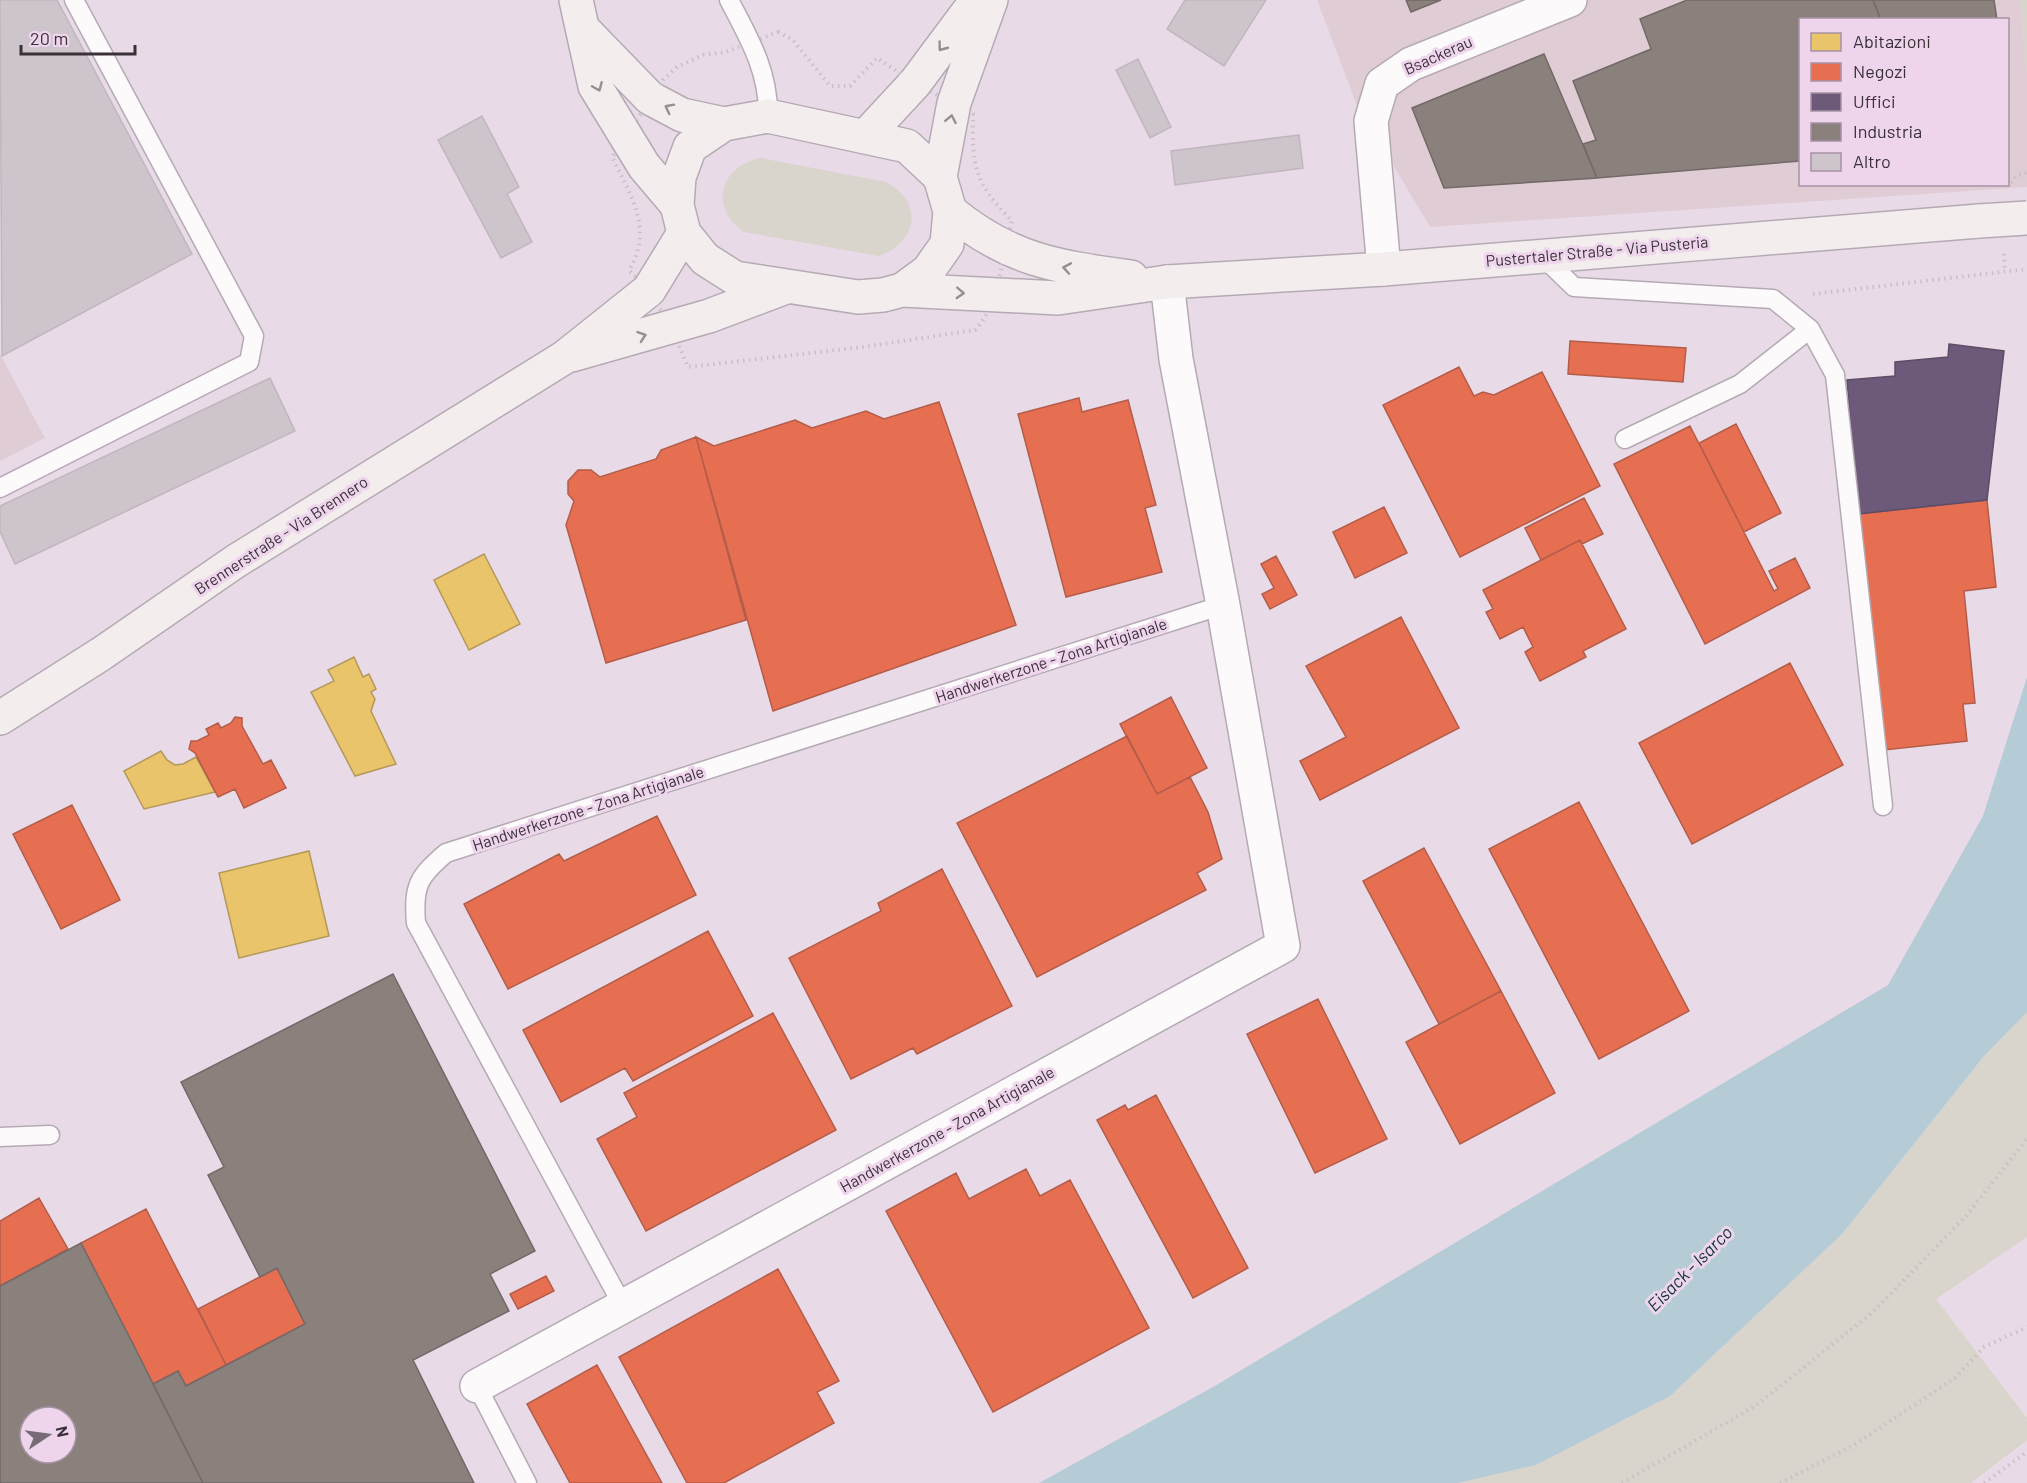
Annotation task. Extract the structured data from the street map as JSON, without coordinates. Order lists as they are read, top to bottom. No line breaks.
{"streets":{"main road":["Pustertaler Straße - Via Pusteria","Brennerstraße - Via Brennero"],"street":["Bsackerau","Handwerkerzone - Zona Artigianale"]},"crossings":[["Bsackerau","Pustertaler Straße - Via Pusteria"],["Pustertaler Straße - Via Pusteria","Brennerstraße - Via Brennero"],["Pustertaler Straße - Via Pusteria","Handwerkerzone - Zona Artigianale"]],"water":["Eisack - Isarco"],"legend":["Abitazioni","Negozi","Uffici","Industria","Altro"],"scale_bar":"20 m","north":"right"}
